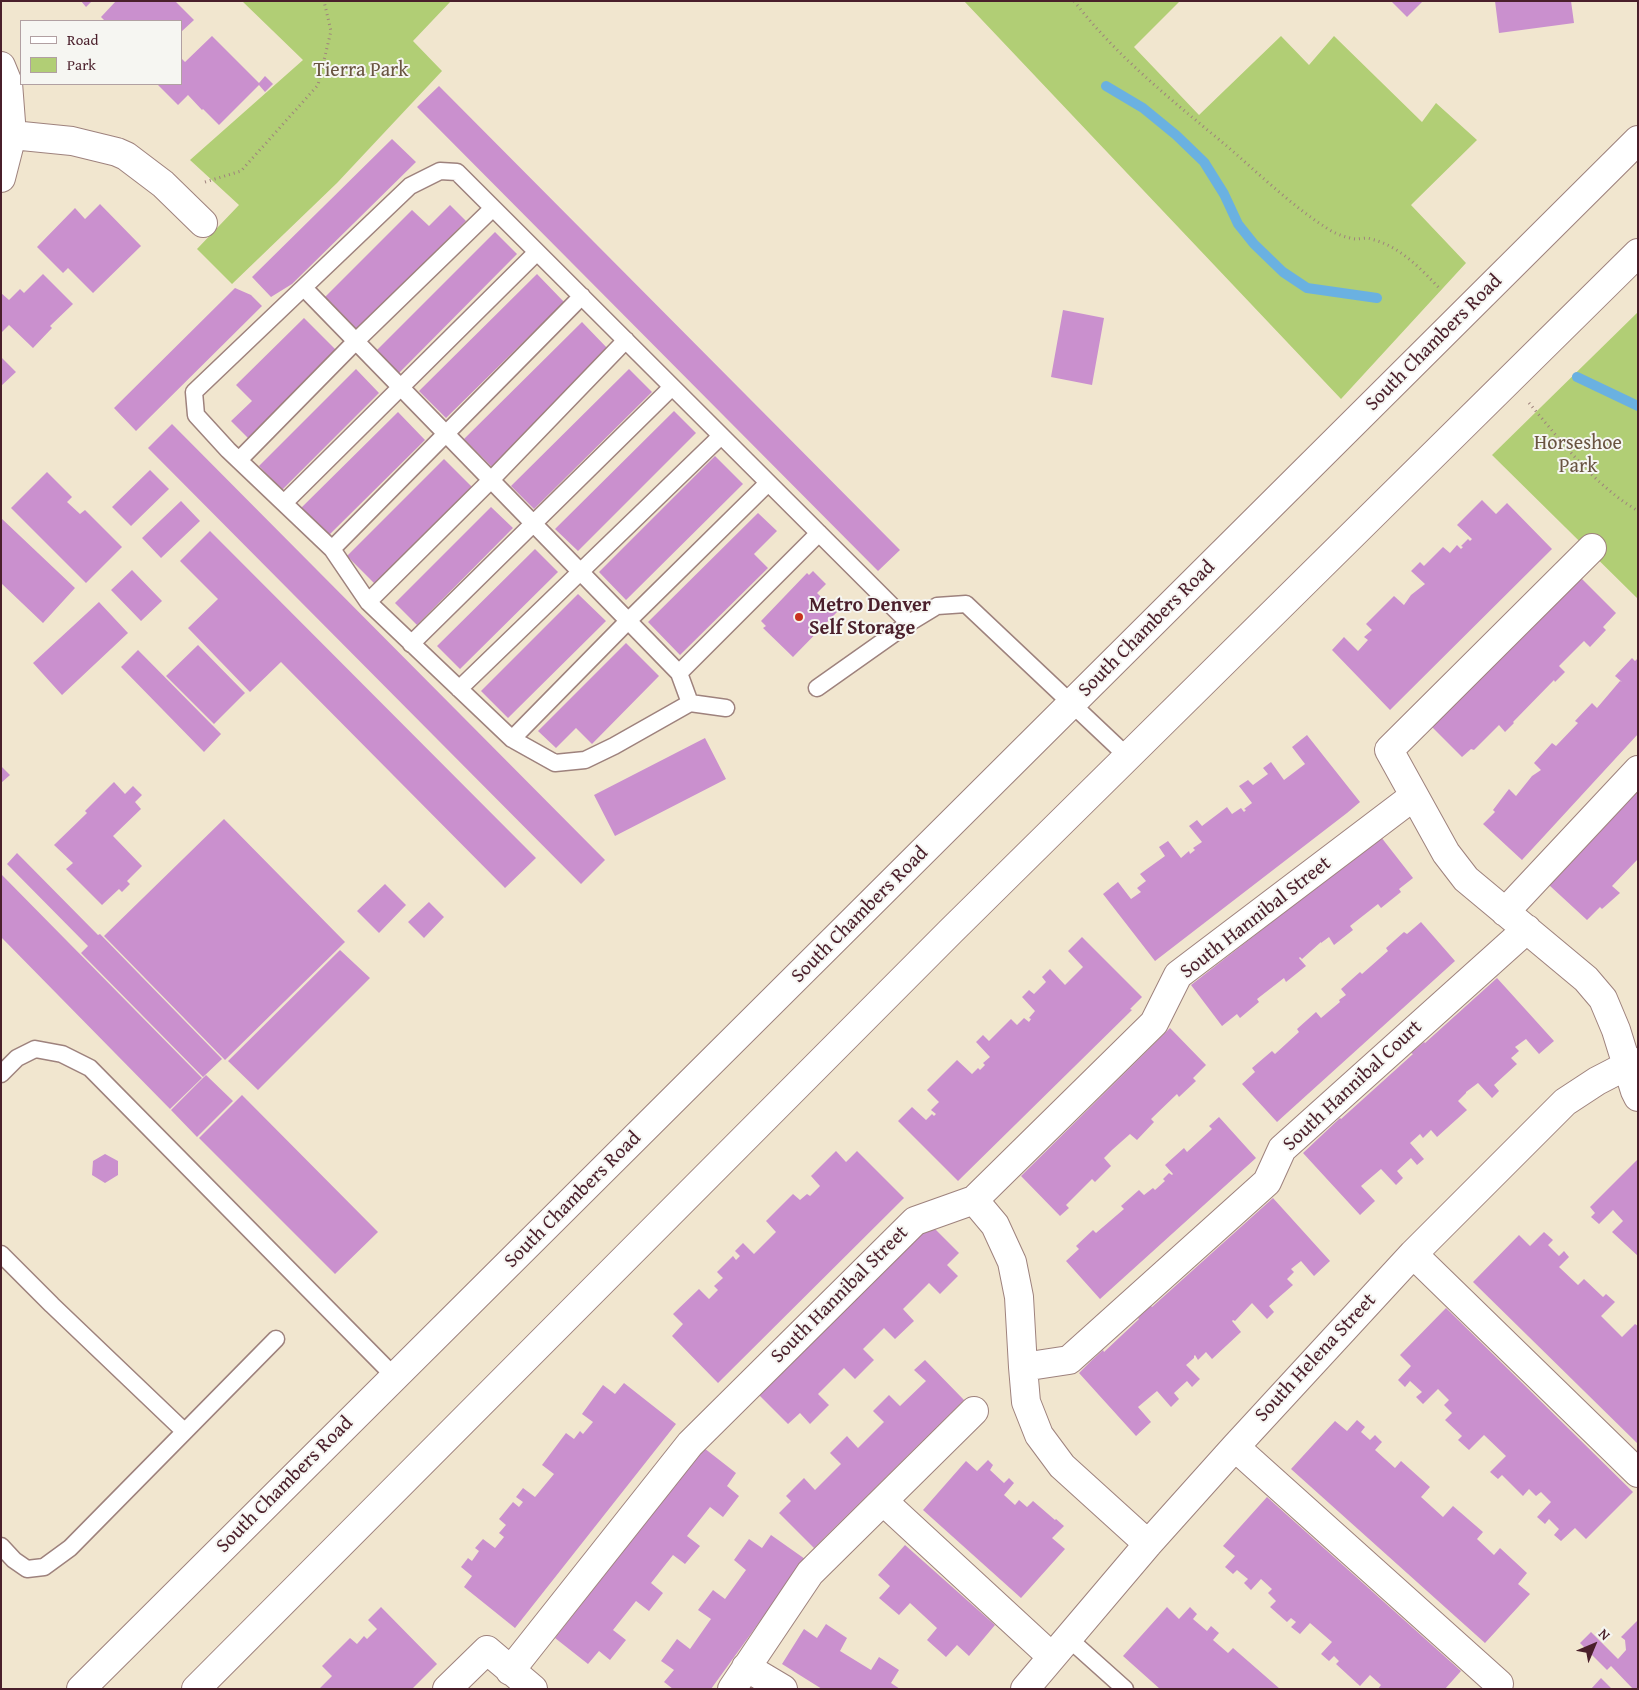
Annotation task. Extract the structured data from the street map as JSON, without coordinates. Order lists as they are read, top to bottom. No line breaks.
{"streets":{"street":["South Chambers Road","South Hannibal Street","South Hannibal Court","South Helena Street"]},"parks":["Tierra Park","Horseshoe Park"],"places":["Metro Denver Self Storage"],"legend":["Road","Park"],"north":"top right"}
